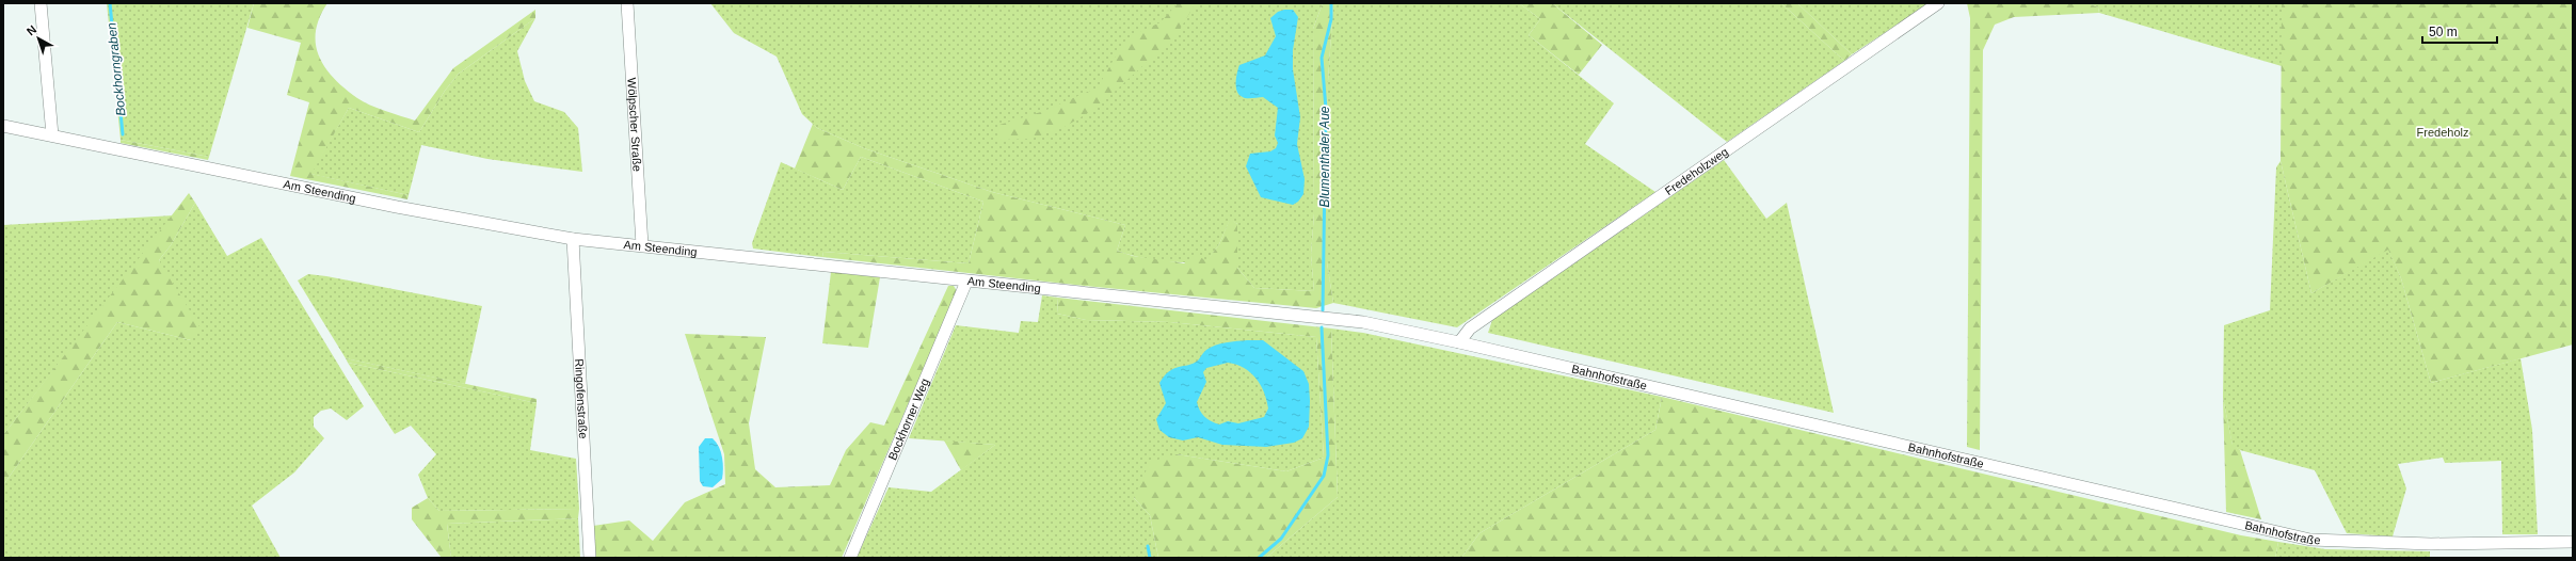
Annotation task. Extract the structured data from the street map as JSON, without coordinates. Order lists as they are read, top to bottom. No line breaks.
{"streets":{"street":["Wölpscher Straße","Fredeholzweg","Am Steending","Bahnhofstraße","Ringofenstraße","Bockhorner Weg"]},"crossings":[["Wölpscher Straße","Am Steending"],["Fredeholzweg","Bahnhofstraße"],["Am Steending","Bahnhofstraße"],["Am Steending","Ringofenstraße"],["Am Steending","Bockhorner Weg"]],"water":["Bockhorngraben","Blumenthaler Aue"],"parks":["Fredeholz"],"scale_bar":"50 m","north":"top left"}
